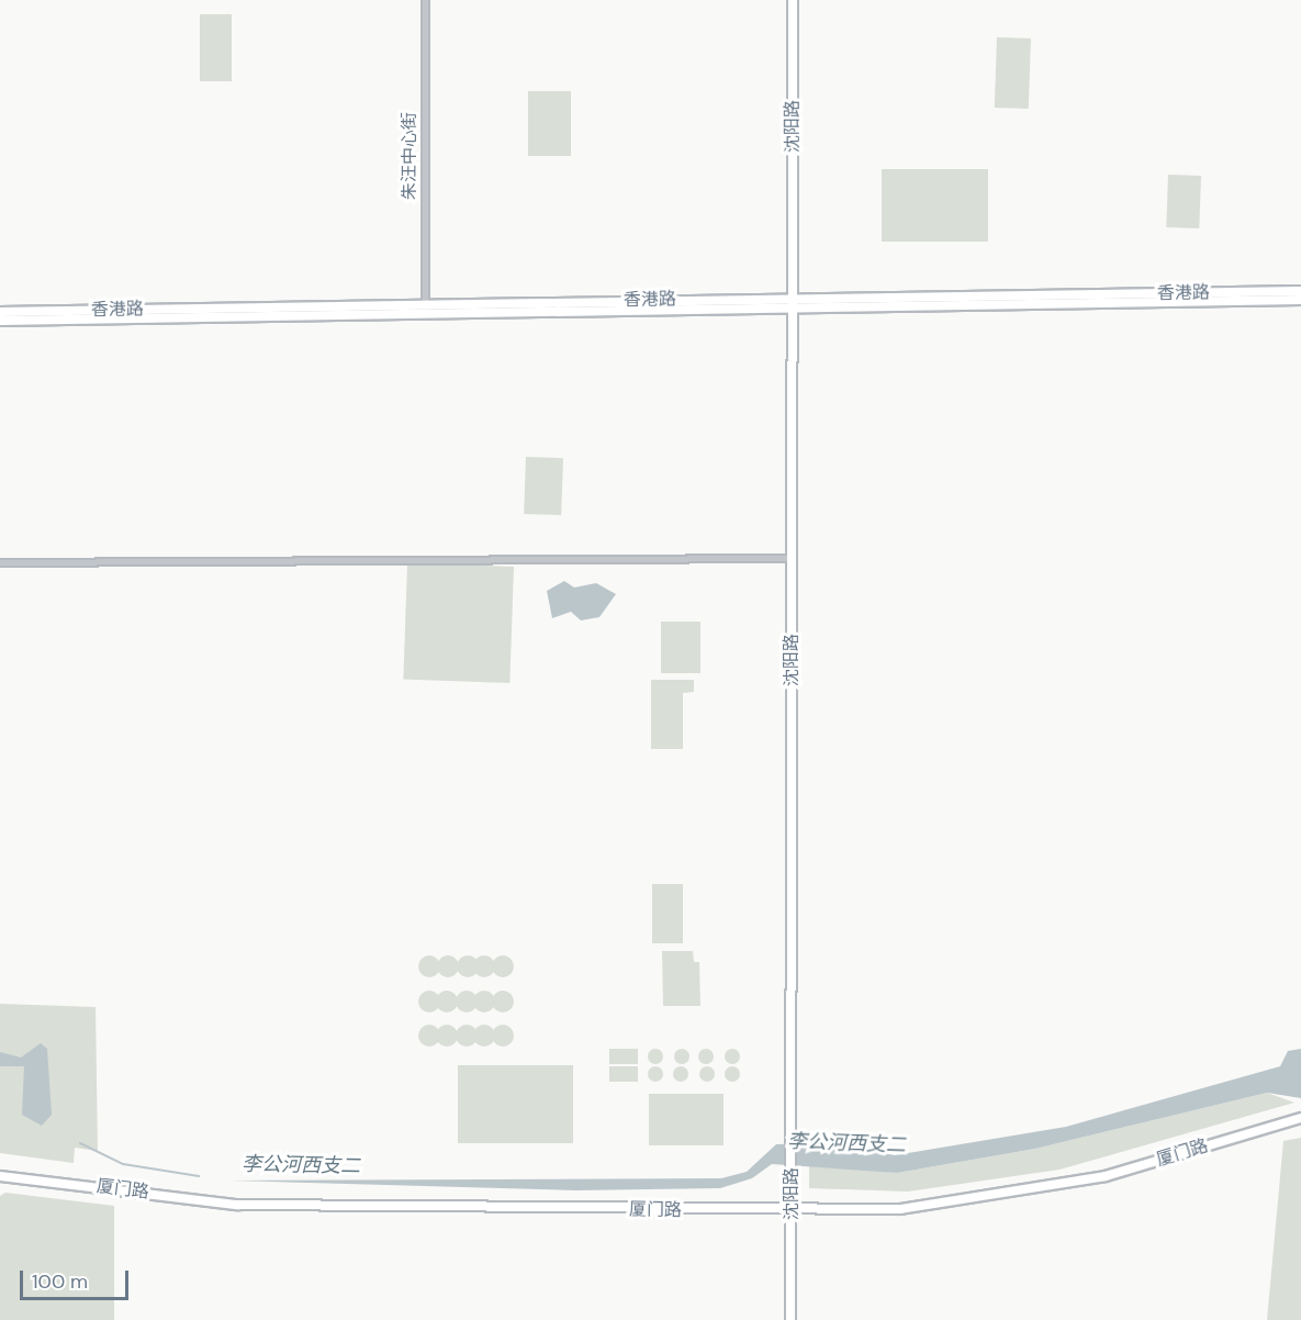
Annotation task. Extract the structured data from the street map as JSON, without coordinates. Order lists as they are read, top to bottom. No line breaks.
{"streets":{"street":["沈阳路","朱汪中心街","香港路","厦门路"]},"crossings":[["沈阳路","香港路"],["沈阳路","厦门路"],["朱汪中心街","香港路"]],"water":["李公河西支二"],"scale_bar":"100 m"}
